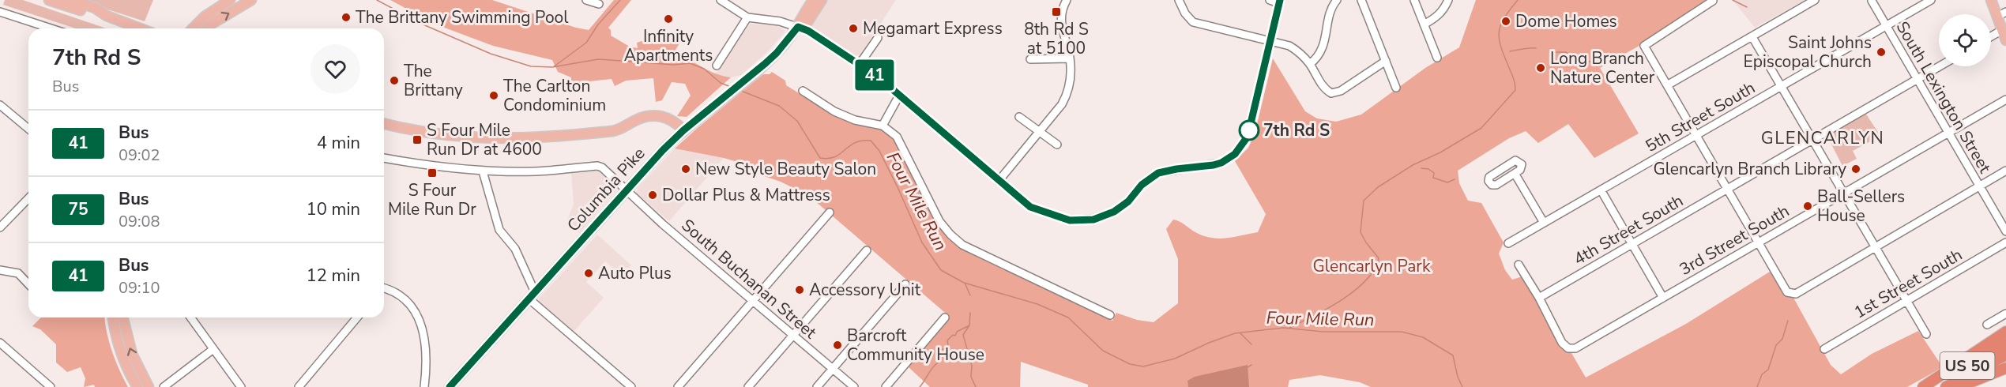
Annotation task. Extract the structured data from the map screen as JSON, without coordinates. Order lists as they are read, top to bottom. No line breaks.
{"streets":{"highway":["US 50"],"main road":["Columbia Pike"],"street":["South Lexington Street","5th Street South","4th Street South","3rd Street South","South Buchanan Street","1st Street South"]},"crossings":[["South Lexington Street","5th Street South"],["South Lexington Street","4th Street South"],["South Lexington Street","3rd Street South"],["Columbia Pike","South Buchanan Street"],["4th Street South","3rd Street South"]],"districts":["GLENCARLYN"],"water":["Four Mile Run"],"parks":["Glencarlyn Park"],"places":{"transit":["8th Rd S at 5100","S Four Mile Run Dr at 4600","S Four Mile Run Dr"],"other":["The Brittany Swimming Pool","Infinity Apartments","Dome Homes","Megamart Express","Saint Johns Episcopal Church","Long Branch Nature Center","The Brittany","The Carlton Condominium","7th Rd S","New Style Beauty Salon","Glencarlyn Branch Library","Dollar Plus & Mattress","Ball-Sellers House","Auto Plus","Accessory Unit","Barcroft Community House"]},"lines":["bus line 41"],"page":{"on_map":"41","heading":["7th Rd S","Bus"],"list":[{"mark":"41","name":"Bus","note":"09:02","value":"4 min"},{"mark":"75","name":"Bus","note":"09:08","value":"10 min"},{"mark":"41","name":"Bus","note":"09:10","value":"12 min"}]}}
